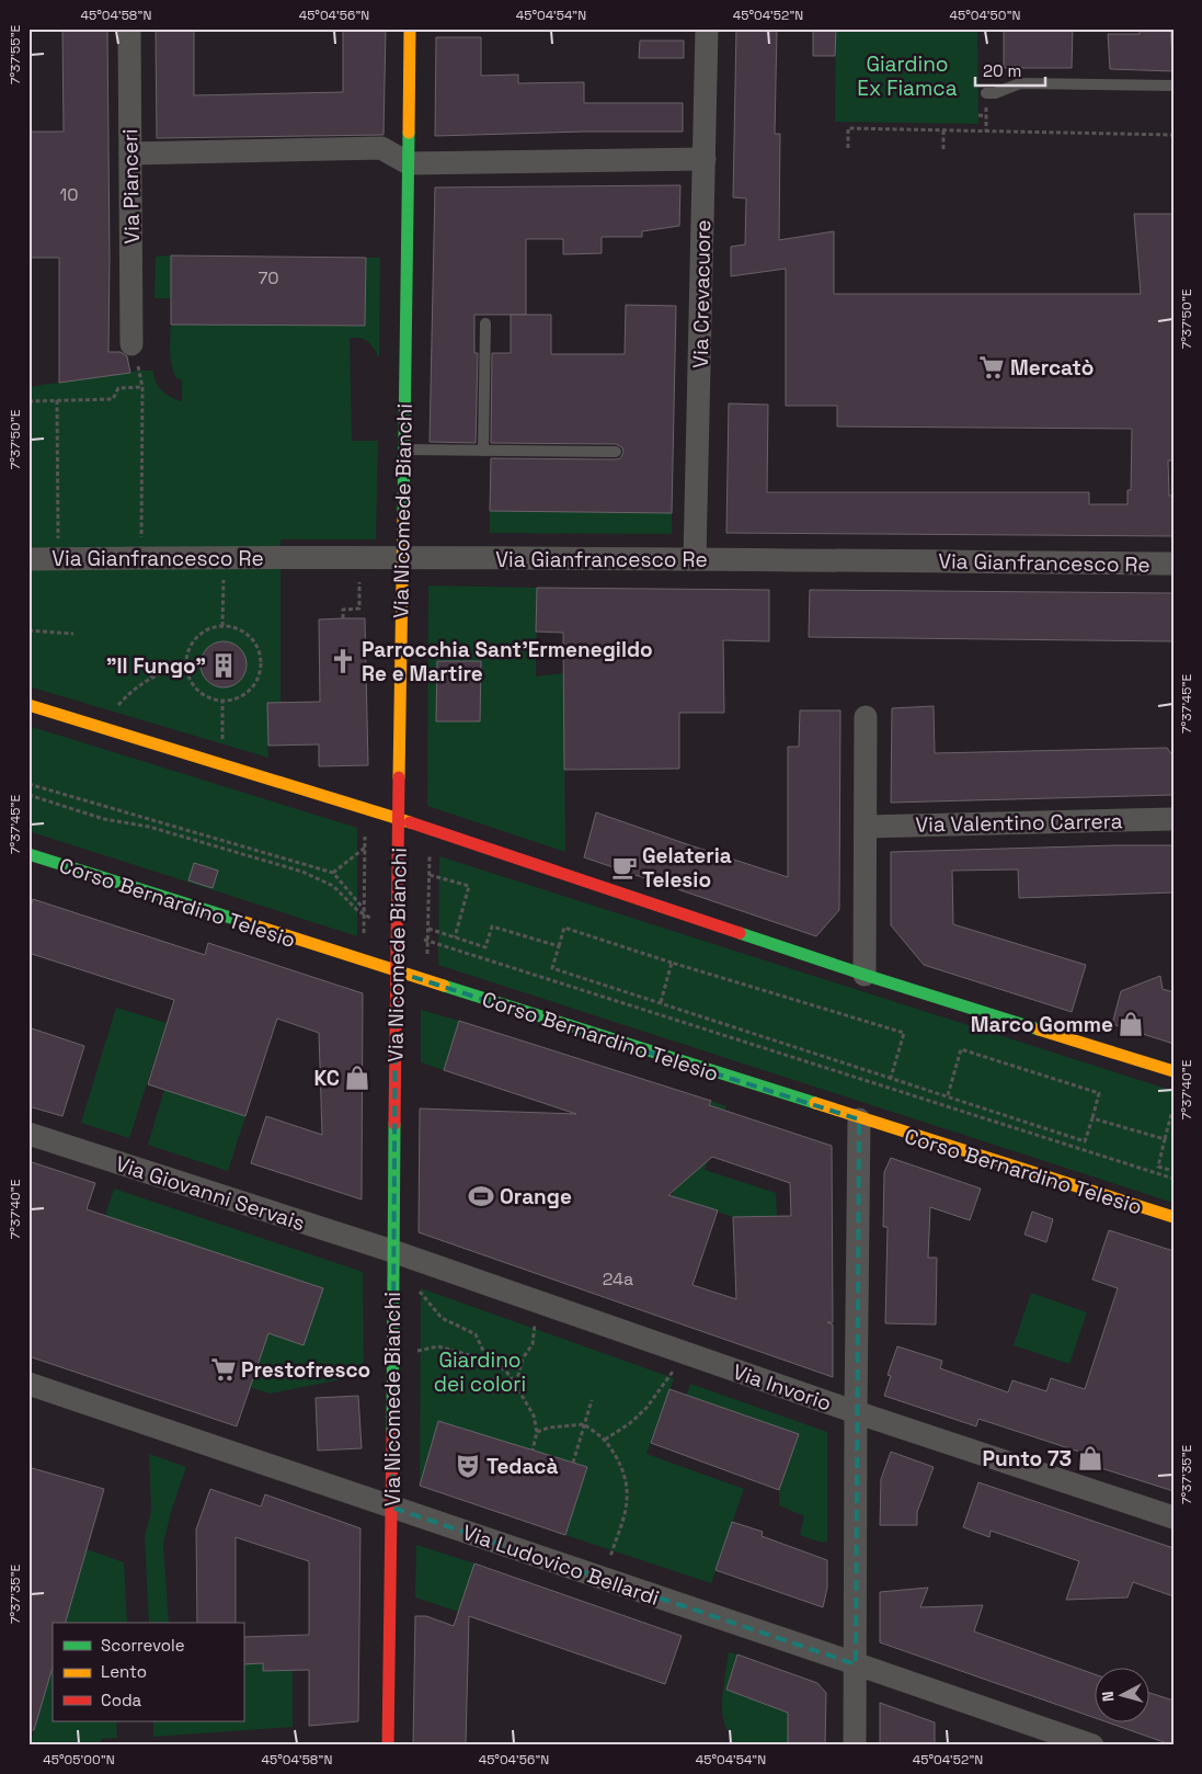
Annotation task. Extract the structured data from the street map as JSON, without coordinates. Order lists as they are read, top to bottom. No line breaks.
{"streets":{"street":["Via Pianceri","Via Crevacuore","Via Nicomede Bianchi","Via Gianfrancesco Re","Via Valentino Carrera","Corso Bernardino Telesio","Via Giovanni Servais","Via Invorio","Via Ludovico Bellardi"]},"crossings":[["Via Crevacuore","Via Gianfrancesco Re"],["Via Nicomede Bianchi","Via Gianfrancesco Re"],["Via Nicomede Bianchi","Corso Bernardino Telesio"],["Via Nicomede Bianchi","Via Giovanni Servais"],["Via Nicomede Bianchi","Via Invorio"],["Via Nicomede Bianchi","Via Ludovico Bellardi"],["Via Giovanni Servais","Via Invorio"]],"parks":["Giardino Ex Fiamca","Giardino dei colori"],"places":{"supermarket":["Mercatò","Prestofresco"],"church":["Parrocchia Sant'Ermenegildo Re e Martire"],"building":["\"Il Fungo\""],"cafe":["Gelateria Telesio"],"shop":["Marco Gomme","KC","Punto 73"],"sports":["Orange"],"theatre":["Tedacà"]},"house_numbers":["10","70","24a"],"legend":["Scorrevole","Lento","Coda"],"scale_bar":"20 m","north":"left","coordinates":["45°04'58\"N","45°04'56\"N","45°04'54\"N","45°04'52\"N","45°04'50\"N","7°37'55\"E","7°37'50\"E","7°37'45\"E","7°37'40\"E","7°37'35\"E","45°05'00\"N"]}
